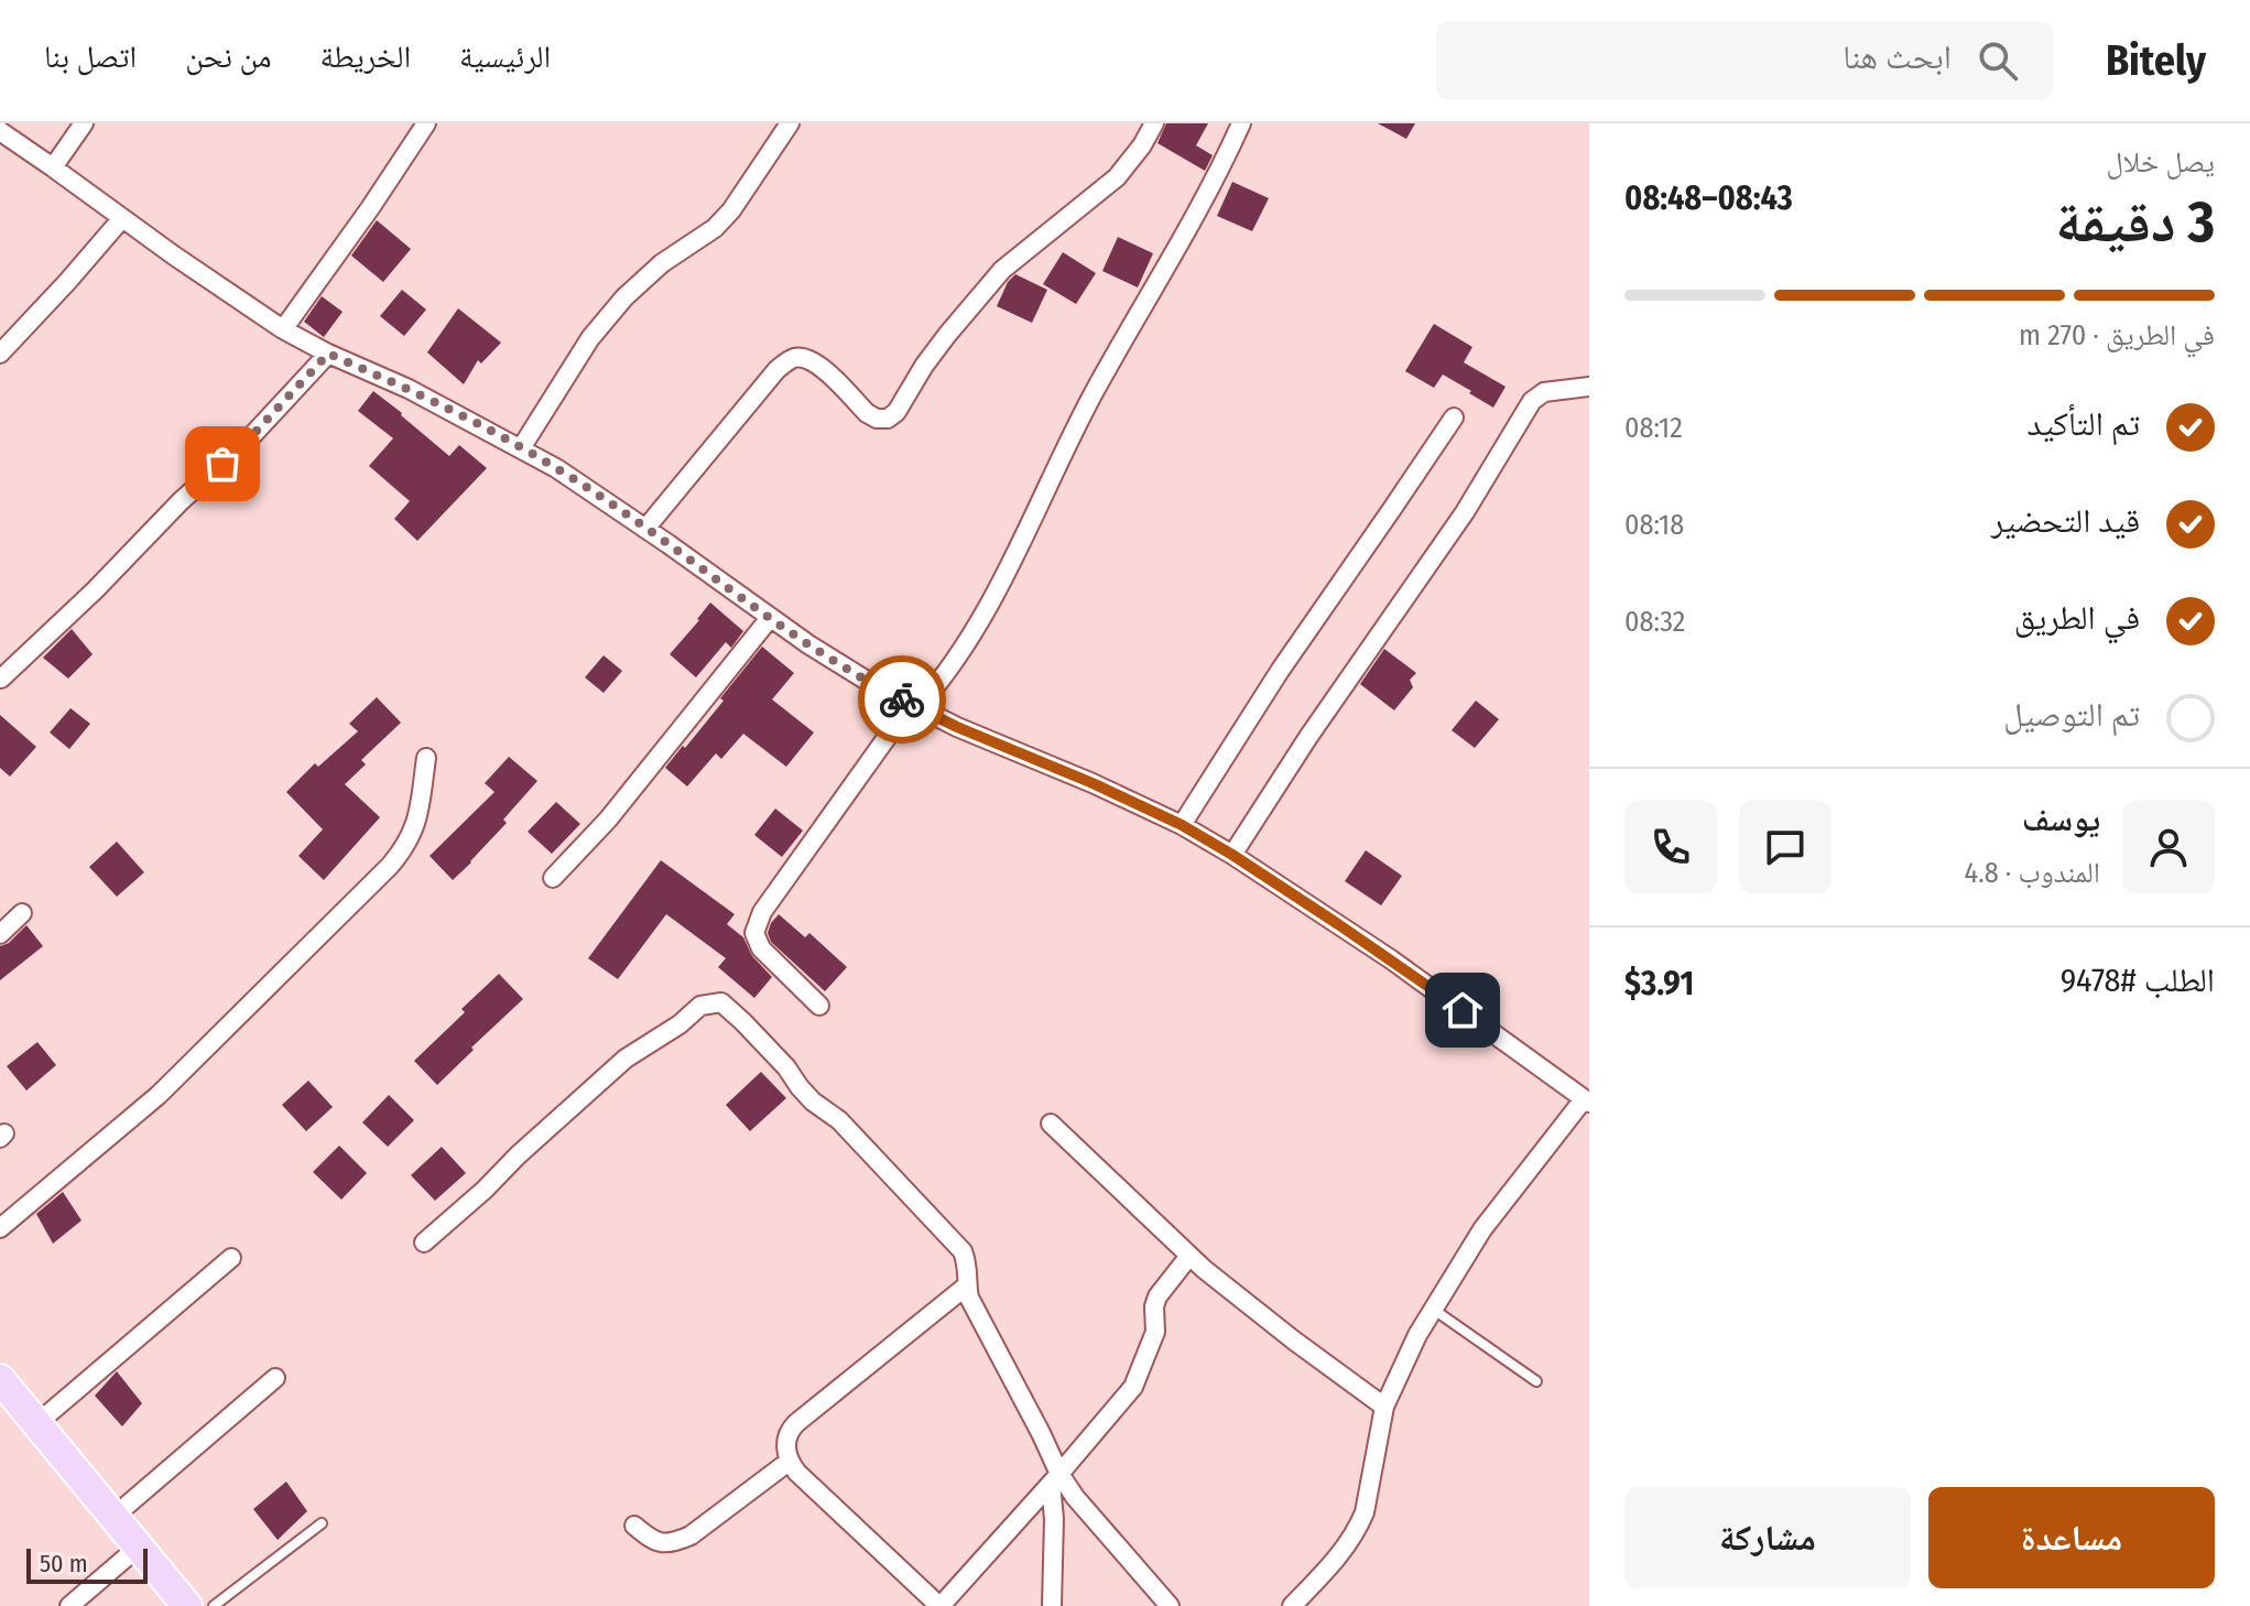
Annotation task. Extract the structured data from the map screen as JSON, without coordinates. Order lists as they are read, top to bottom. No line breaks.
{"scale_bar":"50 m","page":{"header":"Bitely","search":"ابحث هنا","nav":["الرئيسية","الخريطة","من نحن","اتصل بنا"],"heading":["3 دقيقة","يصل خلال","08:43–08:48"],"panel":["يوسف","المندوب · 4.8","الطلب #9478","$3.91"],"bar":"في الطريق · 270 m","list":[["تم التأكيد","08:12"],["قيد التحضير","08:18"],["في الطريق","08:32"],"تم التوصيل"],"buttons":["مساعدة","مشاركة"],"scale":"50 m"}}
